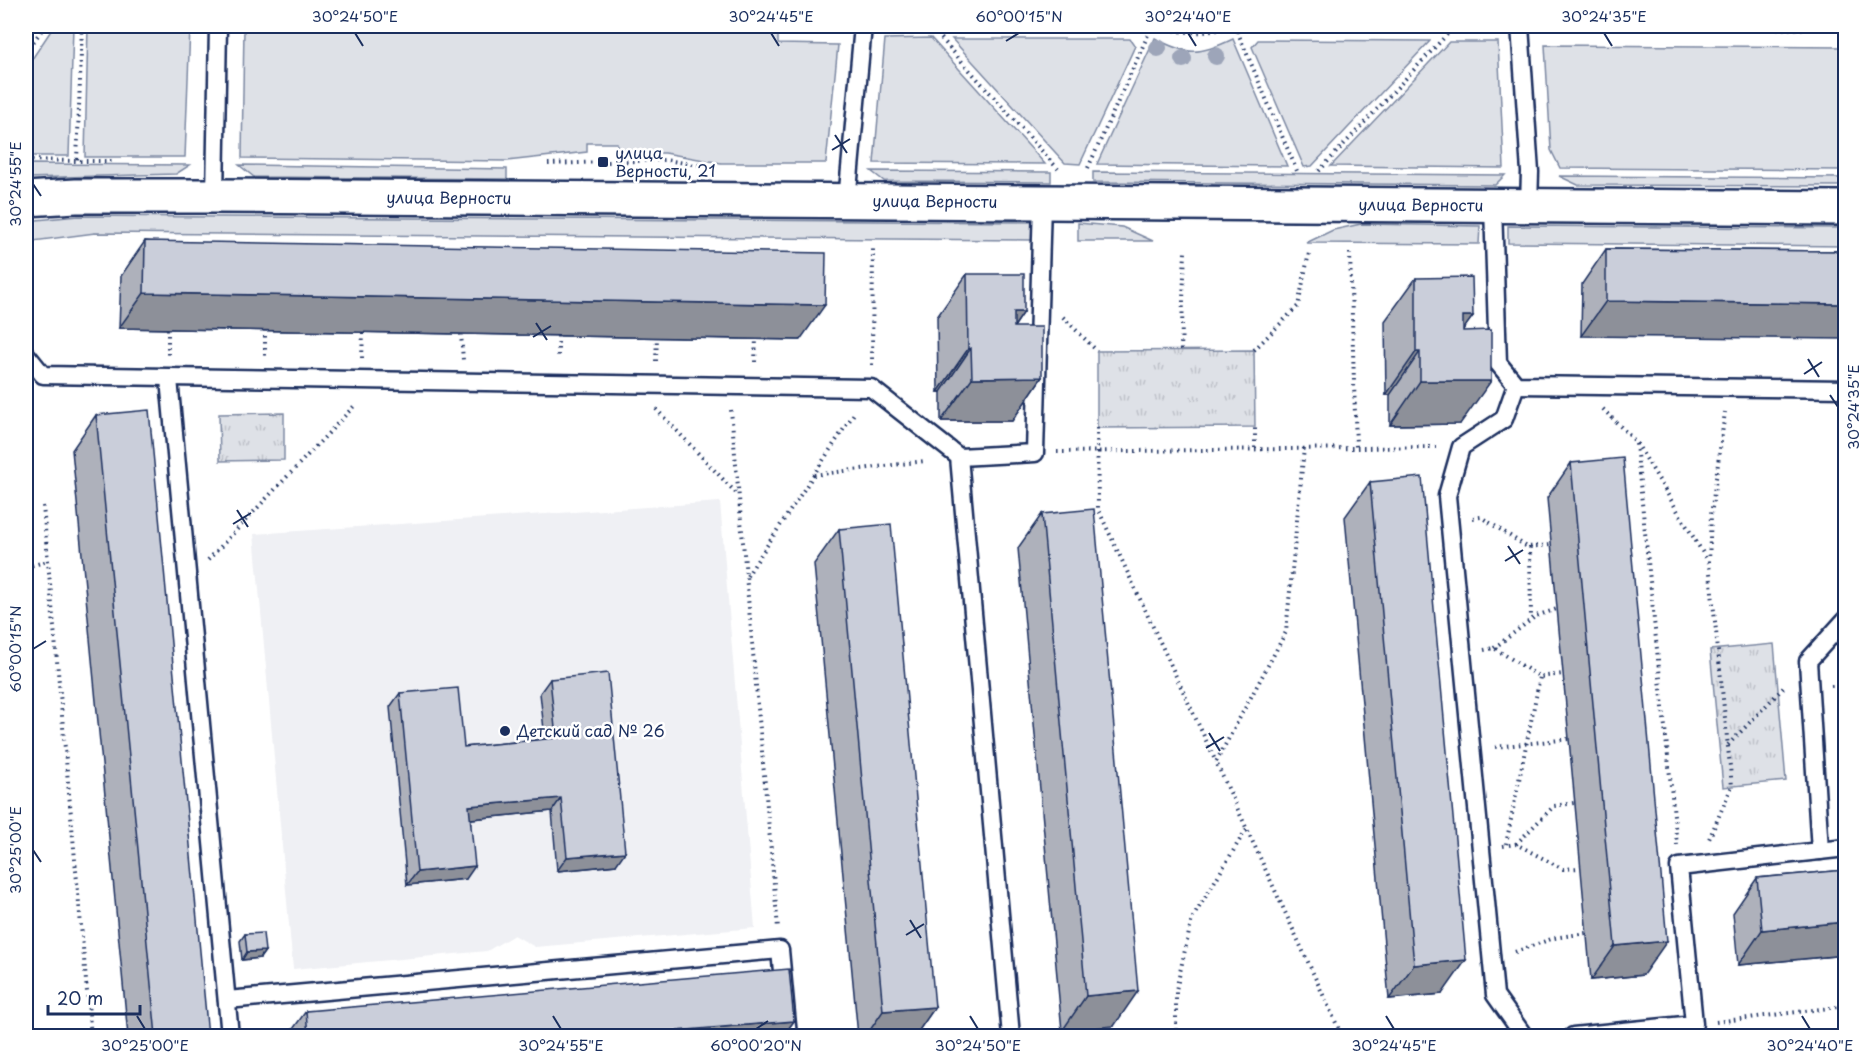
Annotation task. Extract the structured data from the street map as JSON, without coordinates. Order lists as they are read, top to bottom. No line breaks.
{"streets":{"street":["улица Верности"]},"places":{"transit":["улица Верности, 21"],"other":["Детский сад № 26"]},"scale_bar":"20 m","coordinates":["30°24'50\"E","30°24'45\"E","60°00'15\"N","30°24'40\"E","30°24'35\"E","30°24'55\"E","30°25'00\"E","60°00'20\"N"]}
